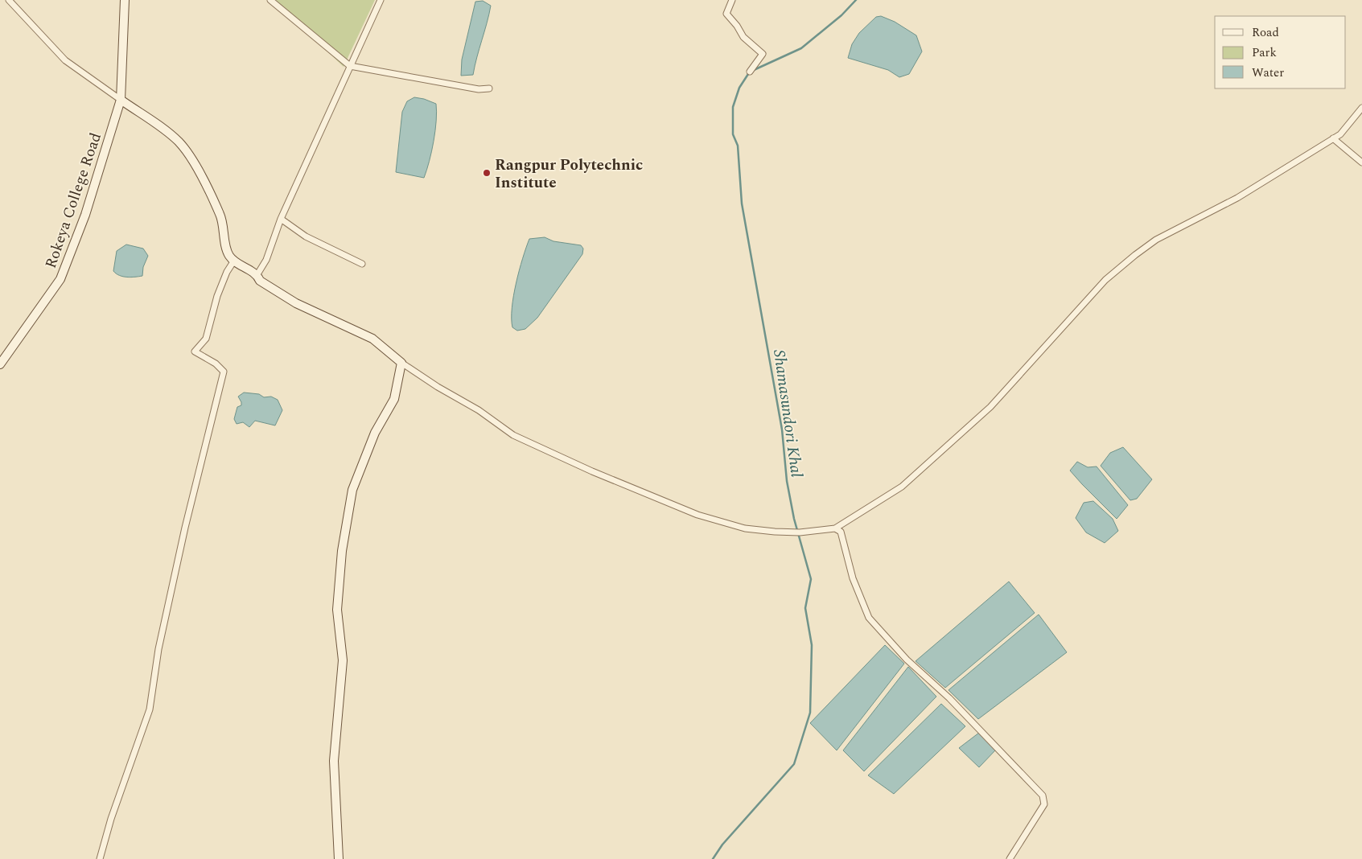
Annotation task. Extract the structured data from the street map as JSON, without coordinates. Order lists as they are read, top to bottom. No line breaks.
{"streets":{"main road":["Rokeya College Road"]},"water":["Shamasundori Khal"],"places":["Rangpur Polytechnic Institute"],"legend":["Road","Park","Water"]}
